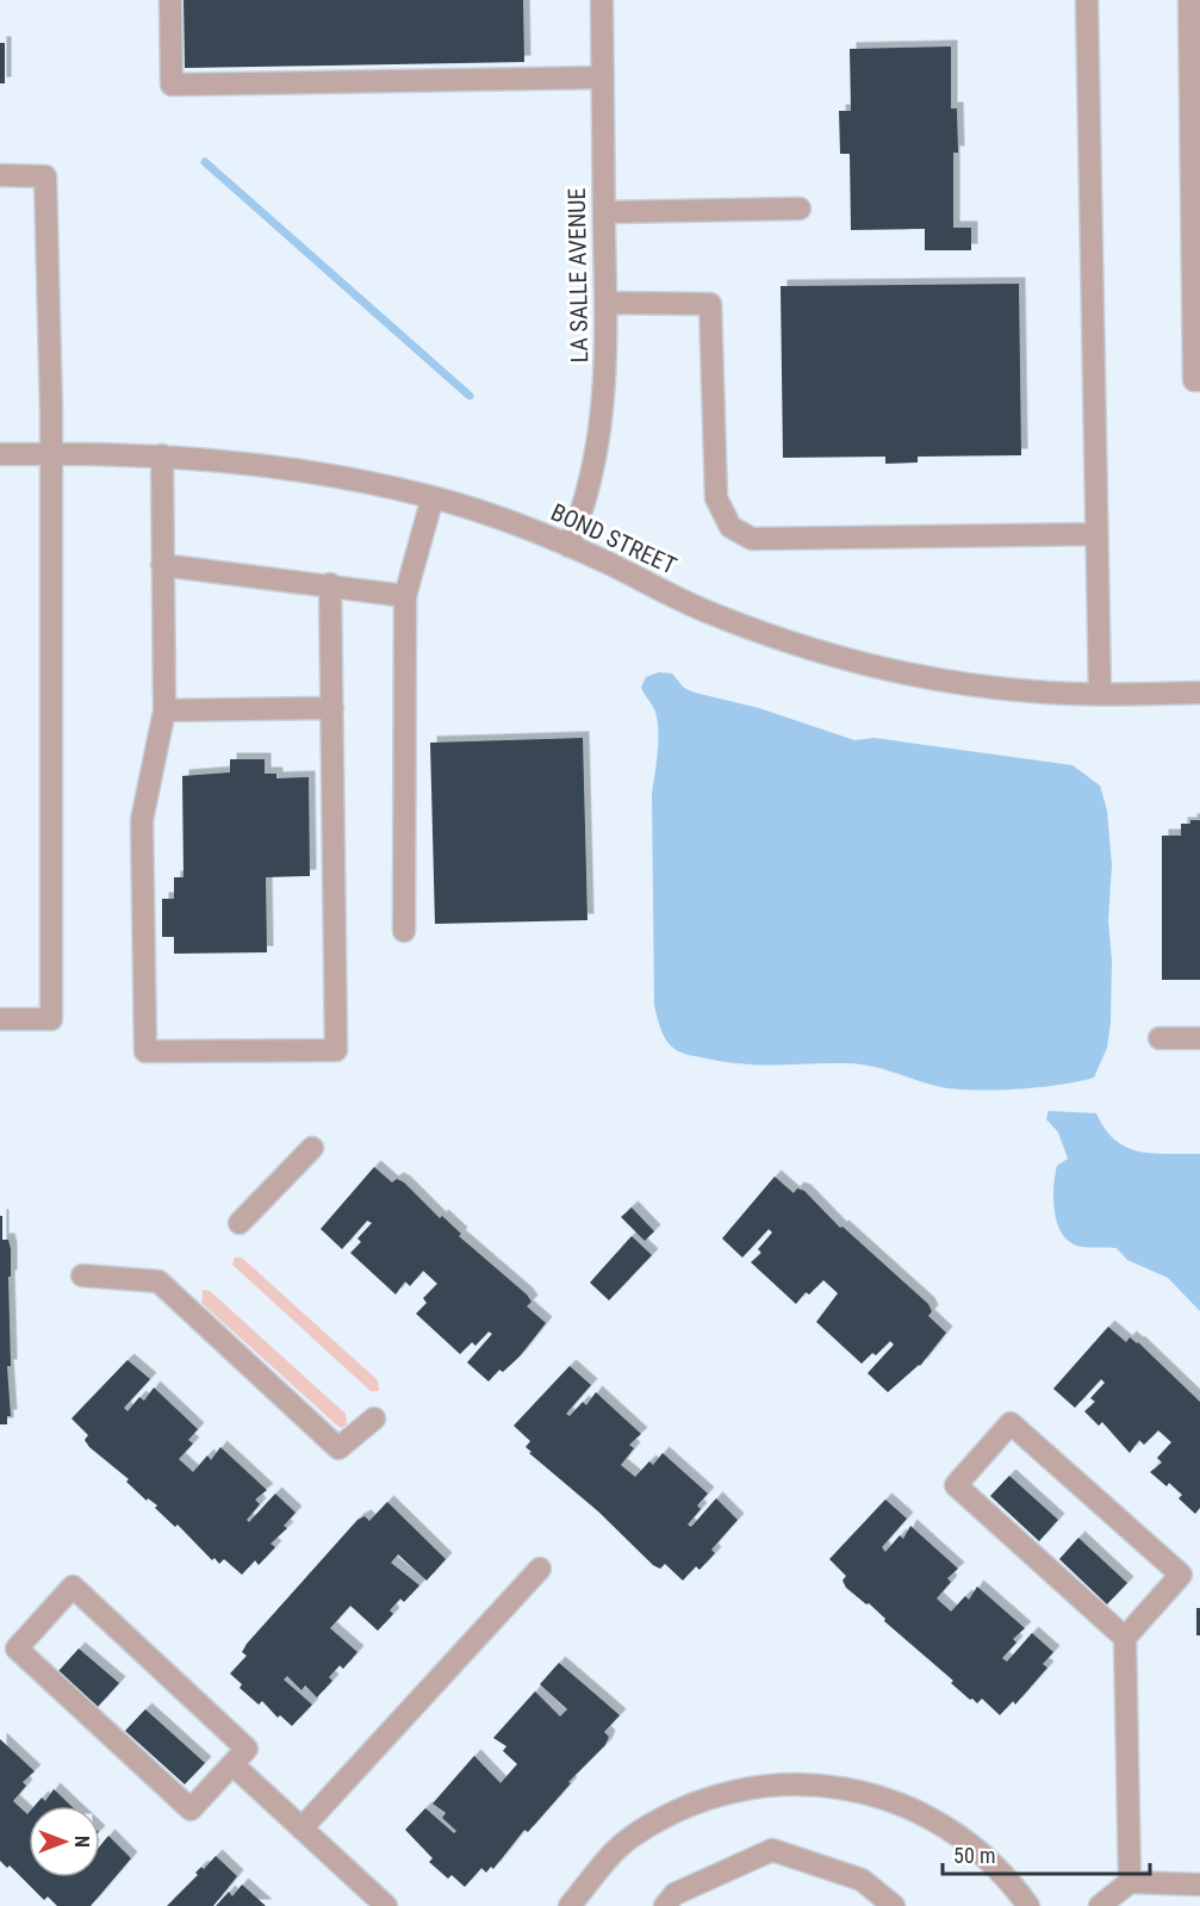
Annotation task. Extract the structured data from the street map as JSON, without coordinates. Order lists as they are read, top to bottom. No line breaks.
{"streets":{"street":["LA SALLE AVENUE","BOND STREET"]},"crossings":[["LA SALLE AVENUE","BOND STREET"]],"scale_bar":"50 m","north":"right"}
